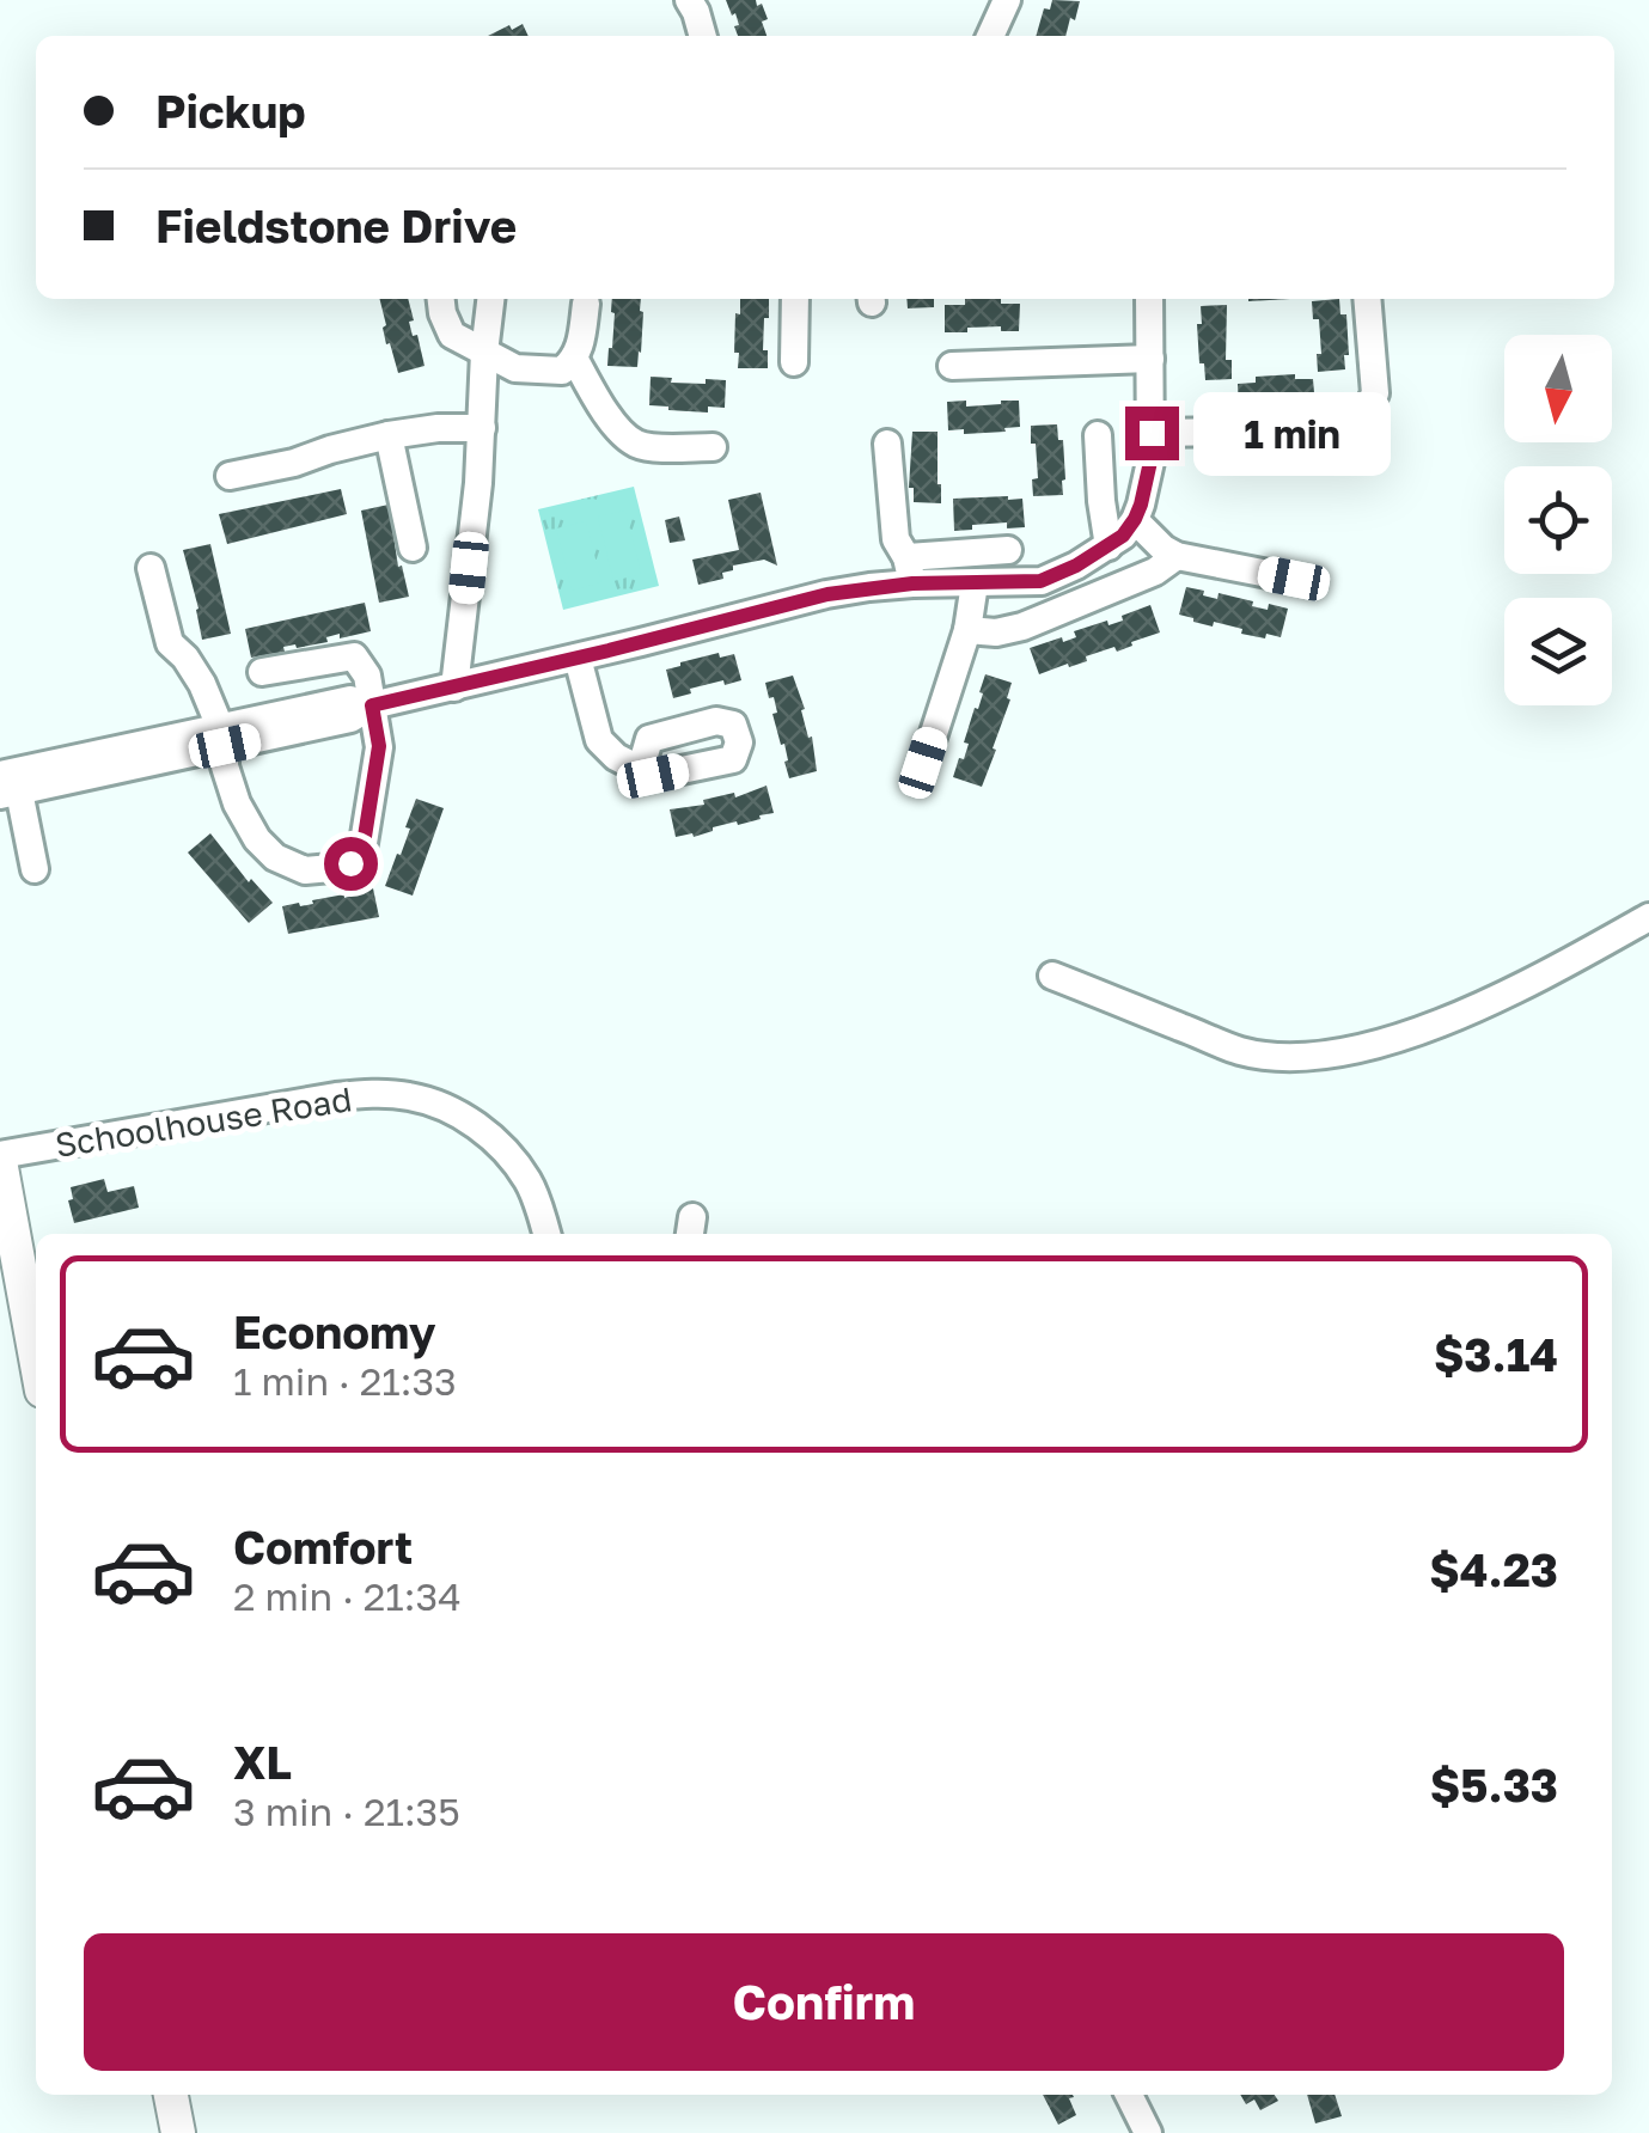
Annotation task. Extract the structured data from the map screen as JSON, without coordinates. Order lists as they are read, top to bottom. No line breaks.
{"streets":{"street":["Schoolhouse Road"]},"north":"bottom","page":{"banner":["Pickup","Fieldstone Drive"],"bubble":"1 min","list":[{"name":"Economy","note":"1 min · 21:33","value":"$3.14"},{"name":"Comfort","note":"2 min · 21:34","value":"$4.23"},{"name":"XL","note":"3 min · 21:35","value":"$5.33"}],"buttons":"Confirm"}}
